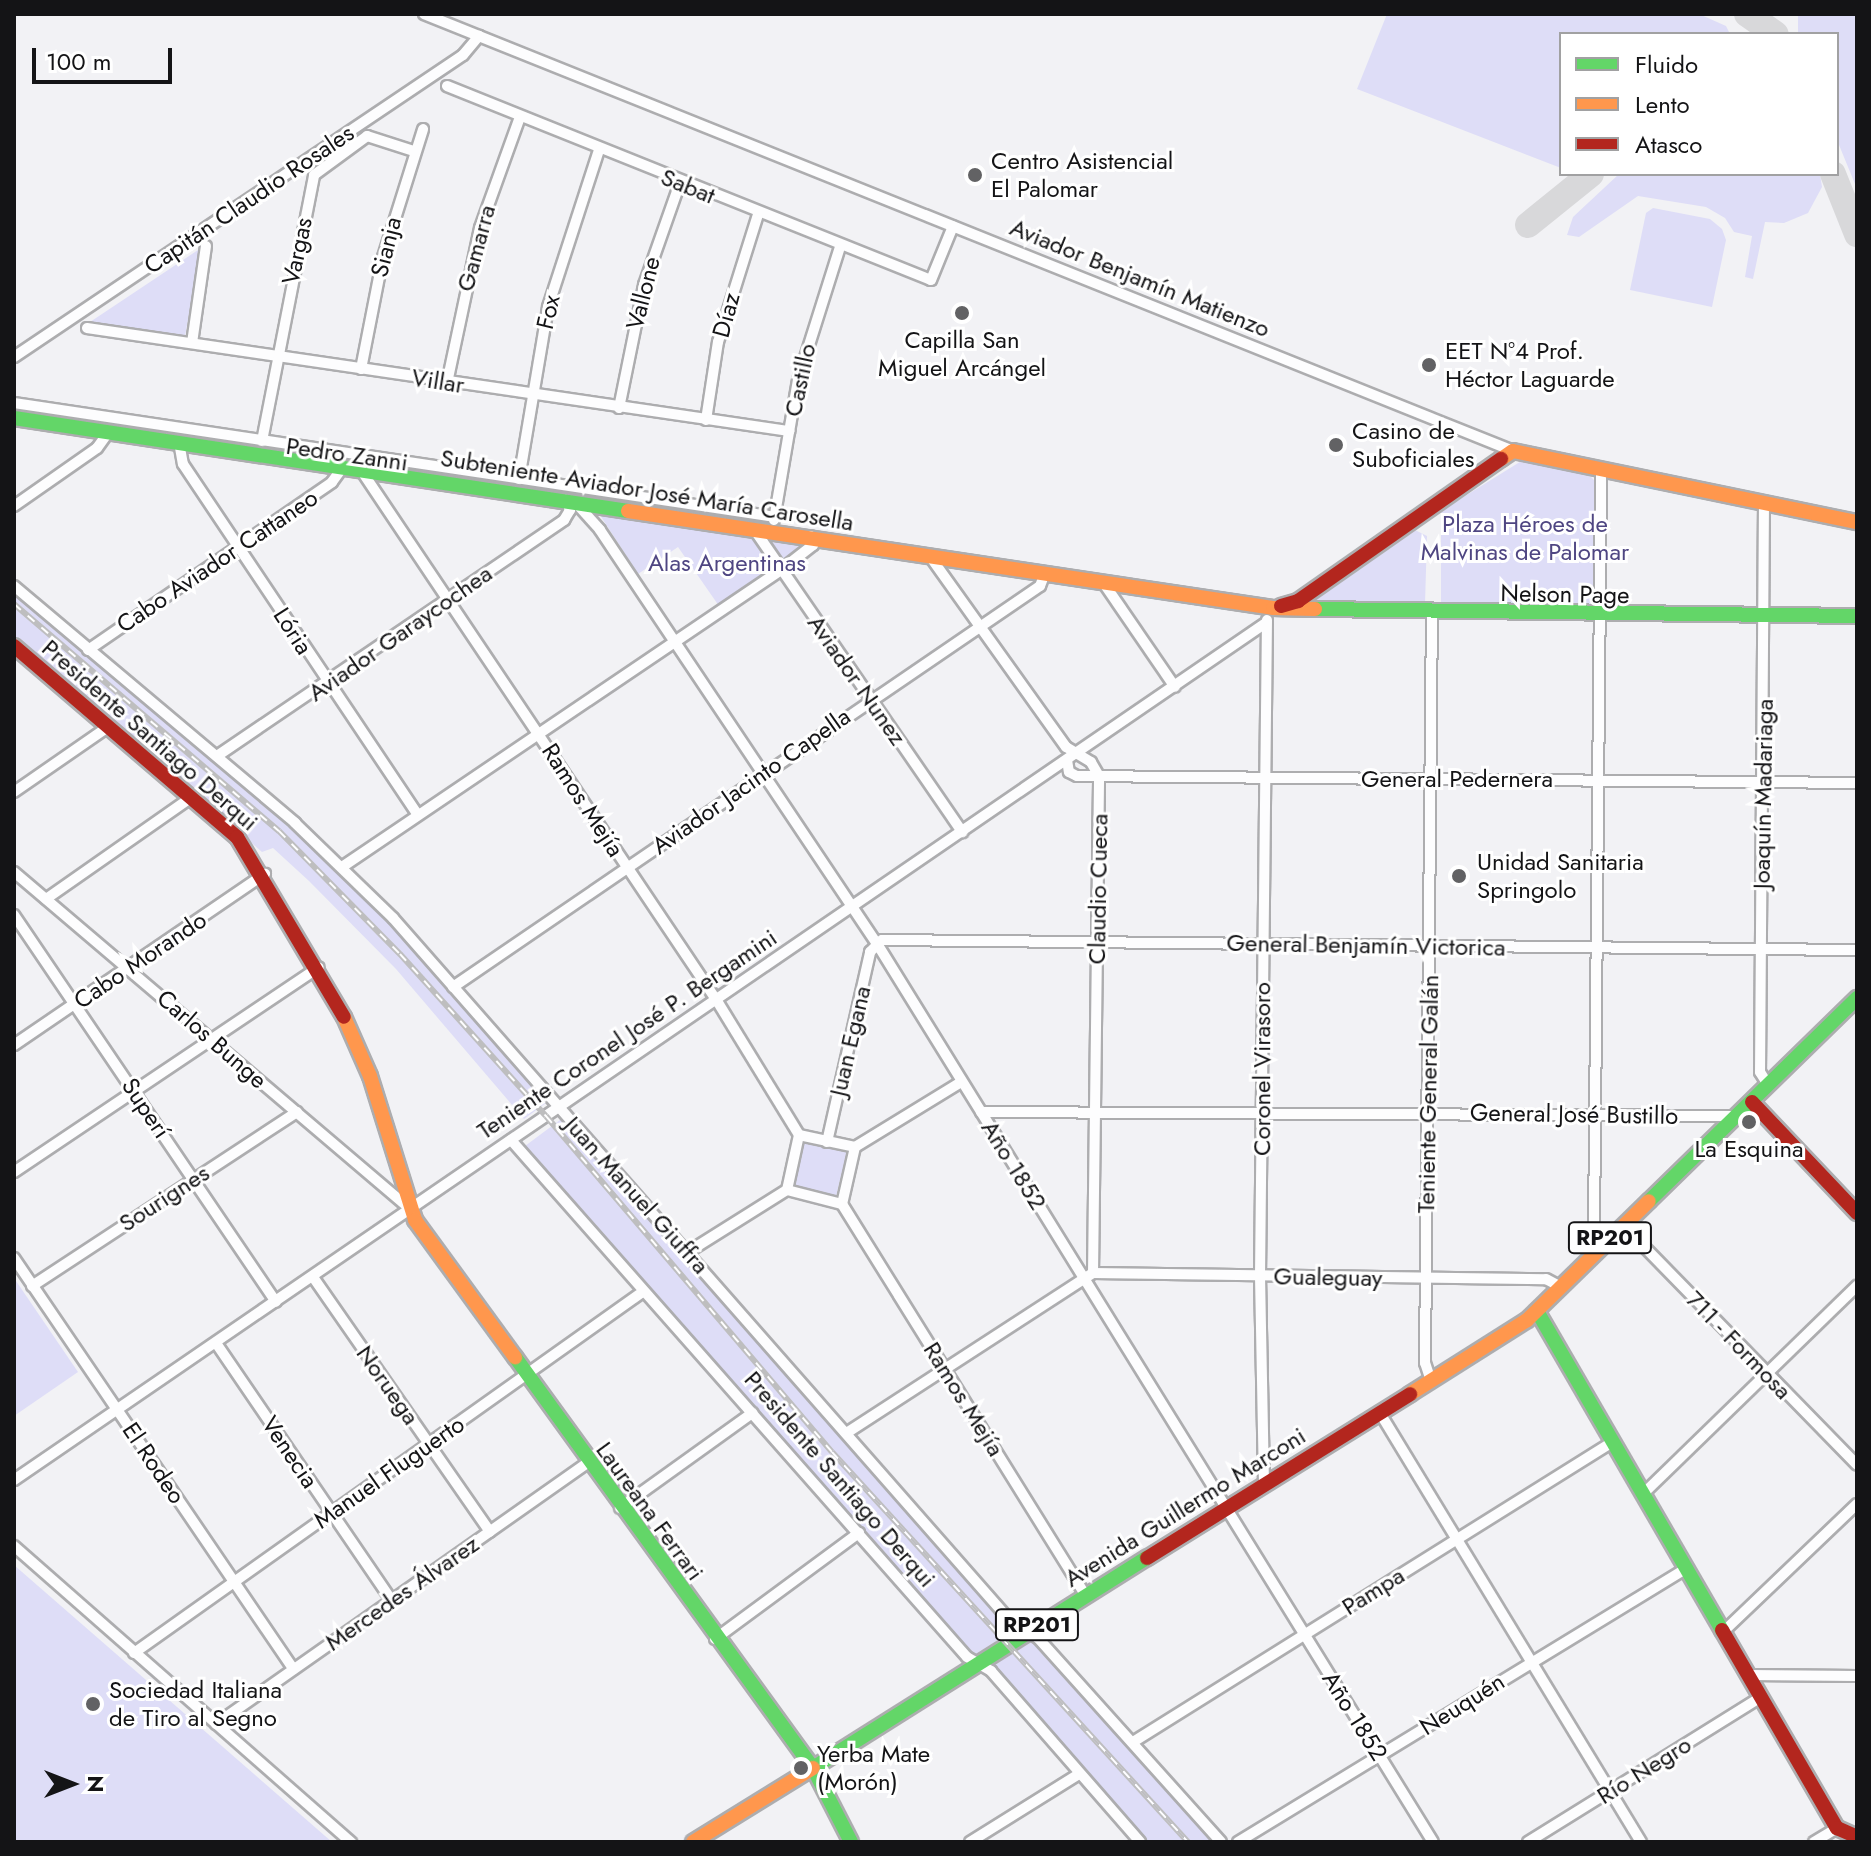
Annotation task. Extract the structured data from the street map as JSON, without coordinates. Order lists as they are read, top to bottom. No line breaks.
{"streets":{"street":["Sabat","Capitán Claudio Rosales","Sianja","Gamarra","Vargas","Aviador Benjamín Matienzo","Vallone","Fox","Díaz","Castillo","Villar","Pedro Zanni","Subteniente Aviador José María Carosella","Cabo Aviador Cattaneo","Nelson Page","Lória","Aviador Garaycochea","Aviador Nunez","Presidente Santiago Derqui","General Pedernera","Aviador Jacinto Capella","Joaquín Madariaga","Ramos Mejía","Claudio Cueca","General Benjamín Victorica","Cabo Morando","Teniente Coronel José P. Bergamini","Carlos Bunge","Juan Egana","Coronel Virasoro","Teniente General Galán","Superí","General José Bustillo","Año 1852","Juan Manuel Giuffra","Sourignes","RP201","Gualeguay","711 - Formosa","Noruega","Venecia","El Rodeo","Manuel Fluguerto","Avenida Guillermo Marconi","Laureana Ferrari","Pampa","Mercedes Álvarez","Neuquén","Río Negro"]},"crossings":[["Sabat","Gamarra"],["Sabat","Aviador Benjamín Matienzo"],["Sabat","Vallone"],["Sabat","Fox"],["Sabat","Díaz"],["Sabat","Castillo"],["Capitán Claudio Rosales","Aviador Benjamín Matienzo"],["Sianja","Vargas"],["Sianja","Villar"],["Gamarra","Villar"],["Vargas","Villar"],["Vargas","Pedro Zanni"],["Aviador Benjamín Matienzo","Joaquín Madariaga"],["Vallone","Villar"],["Fox","Villar"],["Fox","Pedro Zanni"],["Díaz","Villar"],["Castillo","Villar"],["Castillo","Pedro Zanni"],["Castillo","Subteniente Aviador José María Carosella"],["Castillo","Aviador Nunez"],["Pedro Zanni","Subteniente Aviador José María Carosella"],["Pedro Zanni","Aviador Nunez"],["Subteniente Aviador José María Carosella","Cabo Aviador Cattaneo"],["Subteniente Aviador José María Carosella","Nelson Page"],["Subteniente Aviador José María Carosella","Lória"],["Subteniente Aviador José María Carosella","Aviador Garaycochea"],["Subteniente Aviador José María Carosella","Aviador Nunez"],["Subteniente Aviador José María Carosella","Aviador Jacinto Capella"],["Subteniente Aviador José María Carosella","Ramos Mejía"],["Subteniente Aviador José María Carosella","Coronel Virasoro"],["Subteniente Aviador José María Carosella","Año 1852"],["Cabo Aviador Cattaneo","Lória"],["Cabo Aviador Cattaneo","Juan Manuel Giuffra"],["Nelson Page","Joaquín Madariaga"],["Nelson Page","Coronel Virasoro"],["Nelson Page","Teniente General Galán"],["Lória","Aviador Garaycochea"],["Aviador Garaycochea","Ramos Mejía"],["Aviador Garaycochea","Año 1852"],["Aviador Garaycochea","Juan Manuel Giuffra"],["Aviador Nunez","Aviador Jacinto Capella"],["Aviador Nunez","Teniente Coronel José P. Bergamini"],["Presidente Santiago Derqui","Cabo Morando"],["Presidente Santiago Derqui","Teniente Coronel José P. Bergamini"],["Presidente Santiago Derqui","Carlos Bunge"],["Presidente Santiago Derqui","Manuel Fluguerto"],["Presidente Santiago Derqui","Avenida Guillermo Marconi"],["Presidente Santiago Derqui","Laureana Ferrari"],["General Pedernera","Joaquín Madariaga"],["General Pedernera","Claudio Cueca"],["General Pedernera","Teniente Coronel José P. Bergamini"],["General Pedernera","Coronel Virasoro"],["General Pedernera","Teniente General Galán"],["Aviador Jacinto Capella","Ramos Mejía"],["Aviador Jacinto Capella","Año 1852"],["Aviador Jacinto Capella","Juan Manuel Giuffra"],["Joaquín Madariaga","General Benjamín Victorica"],["Joaquín Madariaga","RP201"],["Ramos Mejía","Teniente Coronel José P. Bergamini"],["Ramos Mejía","Avenida Guillermo Marconi"],["Claudio Cueca","General Benjamín Victorica"],["Claudio Cueca","General José Bustillo"],["Claudio Cueca","Año 1852"],["Claudio Cueca","Gualeguay"],["General Benjamín Victorica","Juan Egana"],["General Benjamín Victorica","Coronel Virasoro"],["General Benjamín Victorica","Teniente General Galán"],["General Benjamín Victorica","Año 1852"],["Cabo Morando","Carlos Bunge"],["Cabo Morando","Superí"],["Teniente Coronel José P. Bergamini","Carlos Bunge"],["Teniente Coronel José P. Bergamini","Coronel Virasoro"],["Teniente Coronel José P. Bergamini","Superí"],["Teniente Coronel José P. Bergamini","Año 1852"],["Teniente Coronel José P. Bergamini","Juan Manuel Giuffra"],["Teniente Coronel José P. Bergamini","Noruega"],["Teniente Coronel José P. Bergamini","Venecia"],["Teniente Coronel José P. Bergamini","El Rodeo"],["Teniente Coronel José P. Bergamini","Laureana Ferrari"],["Carlos Bunge","Sourignes"],["Carlos Bunge","Laureana Ferrari"],["Juan Egana","Año 1852"],["Coronel Virasoro","General José Bustillo"],["Coronel Virasoro","Gualeguay"],["Coronel Virasoro","Avenida Guillermo Marconi"],["Teniente General Galán","General José Bustillo"],["Teniente General Galán","Gualeguay"],["Teniente General Galán","Avenida Guillermo Marconi"],["Superí","Sourignes"],["General José Bustillo","Año 1852"],["General José Bustillo","RP201"],["Año 1852","Gualeguay"],["Año 1852","Avenida Guillermo Marconi"],["Año 1852","Pampa"],["Año 1852","Neuquén"],["Juan Manuel Giuffra","Avenida Guillermo Marconi"],["Juan Manuel Giuffra","Pampa"],["Sourignes","El Rodeo"],["RP201","Gualeguay"],["RP201","711 - Formosa"],["RP201","Avenida Guillermo Marconi"],["Noruega","Manuel Fluguerto"],["Noruega","Mercedes Álvarez"],["Venecia","Manuel Fluguerto"],["Venecia","Mercedes Álvarez"],["El Rodeo","Manuel Fluguerto"],["El Rodeo","Mercedes Álvarez"],["Manuel Fluguerto","Laureana Ferrari"],["Avenida Guillermo Marconi","Laureana Ferrari"],["Laureana Ferrari","Mercedes Álvarez"]],"parks":["Plaza Héroes de Malvinas de Palomar","Alas Argentinas"],"places":["Centro Asistencial El Palomar","Capilla San Miguel Arcángel","EET Nº4 Prof. Héctor Laguarde","Casino de Suboficiales","Unidad Sanitaria Springolo","La Esquina","Sociedad Italiana de Tiro al Segno","Yerba Mate (Morón)"],"legend":["Fluido","Lento","Atasco"],"scale_bar":"100 m","north":"right"}
